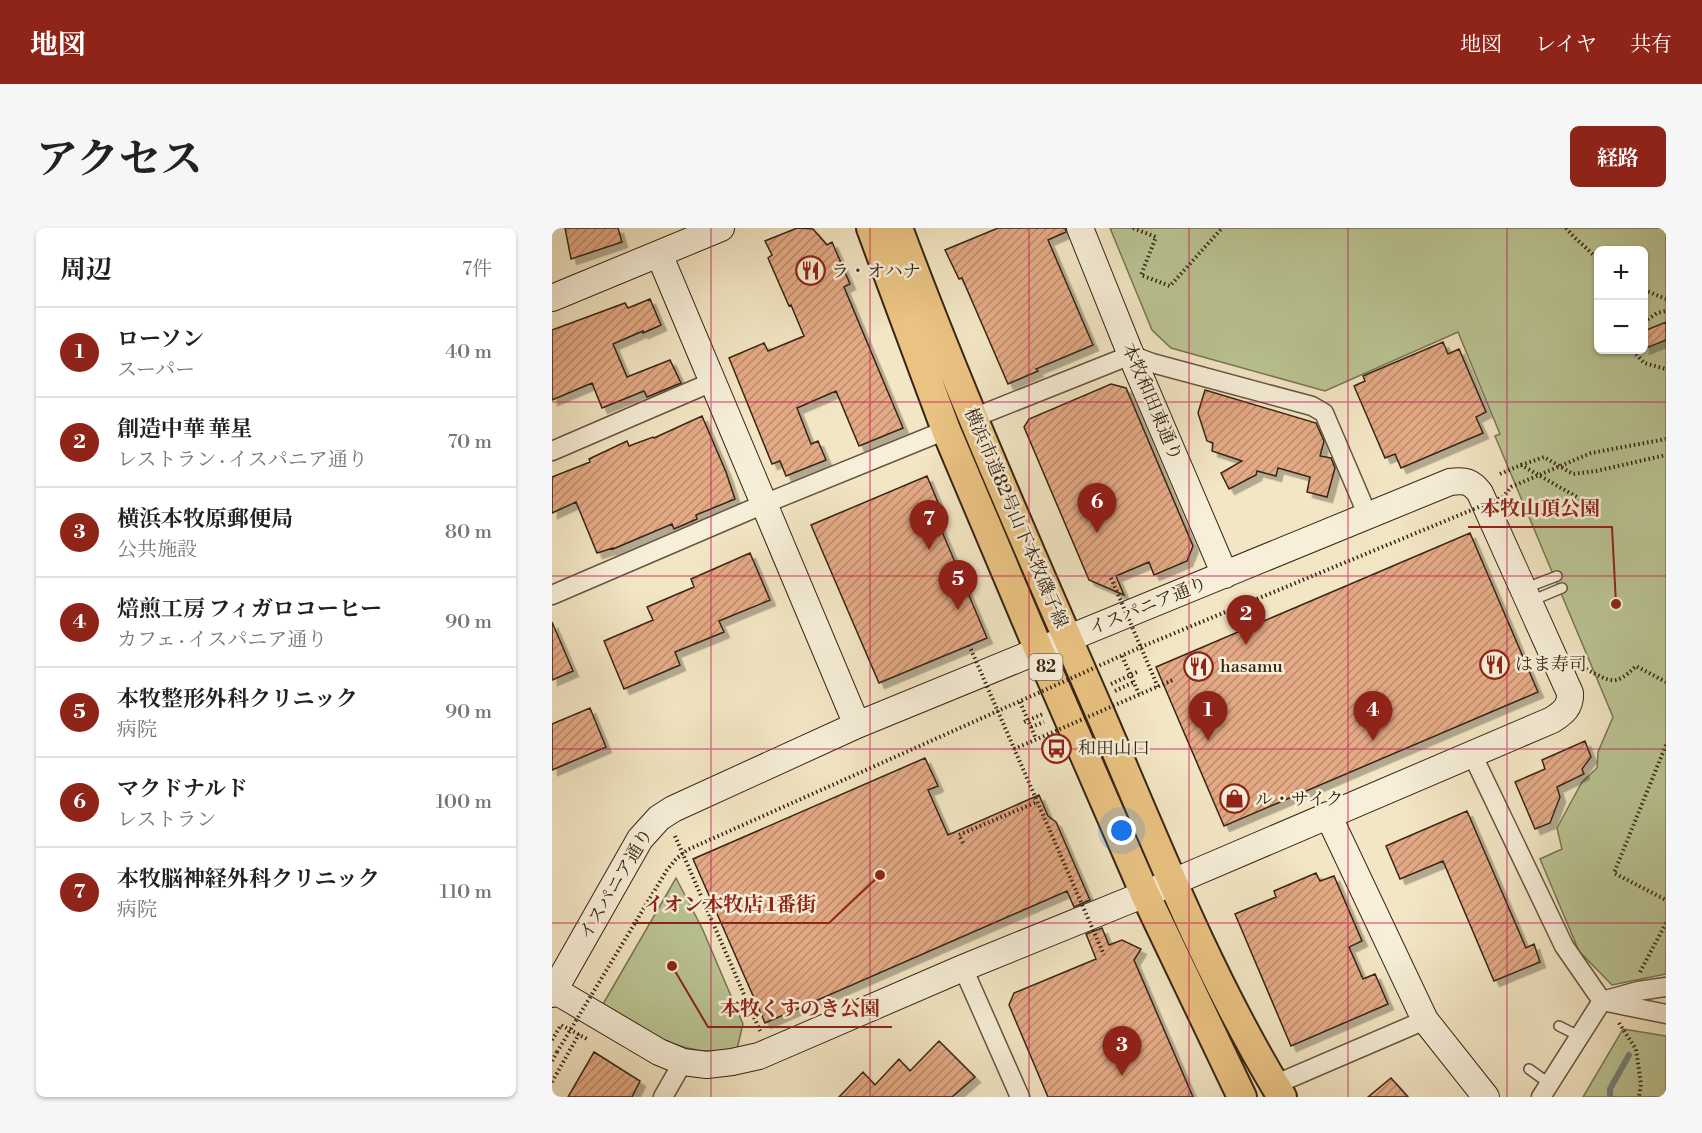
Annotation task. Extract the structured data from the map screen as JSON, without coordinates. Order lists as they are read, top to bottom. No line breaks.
{"streets":{"main road":["横浜市道82号山下本牧磯子線","82"],"street":["本牧和田東通り","イスパニア通り"]},"crossings":[["本牧和田東通り","イスパニア通り"],["横浜市道82号山下本牧磯子線","イスパニア通り"]],"places":{"restaurant":["ラ・オハナ","はま寿司","hasamu"],"other":["本牧山頂公園","イオン本牧店 1番街","本牧くすのき公園"],"bus stop":["和田山口"],"shop":["ル・サイク"]},"page":{"header":"地図","nav":["地図","レイヤ","共有"],"title":"アクセス","buttons":"経路","heading":["周辺","7件"],"map_buttons":["+","−"],"list":[{"mark":"1","name":"ローソン","note":"スーパー","value":"40 m"},{"mark":"2","name":"創造中華 華星","note":"レストラン · イスパニア通り","value":"70 m"},{"mark":"3","name":"横浜本牧原郵便局","note":"公共施設","value":"80 m"},{"mark":"4","name":"焙煎工房 フィガロコーヒー","note":"カフェ · イスパニア通り","value":"90 m"},{"mark":"5","name":"本牧整形外科クリニック","note":"病院","value":"90 m"},{"mark":"6","name":"マクドナルド","note":"レストラン","value":"100 m"},{"mark":"7","name":"本牧脳神経外科クリニック","note":"病院","value":"110 m"}],"pins":["6","7","5","2","1","4","3"]}}
